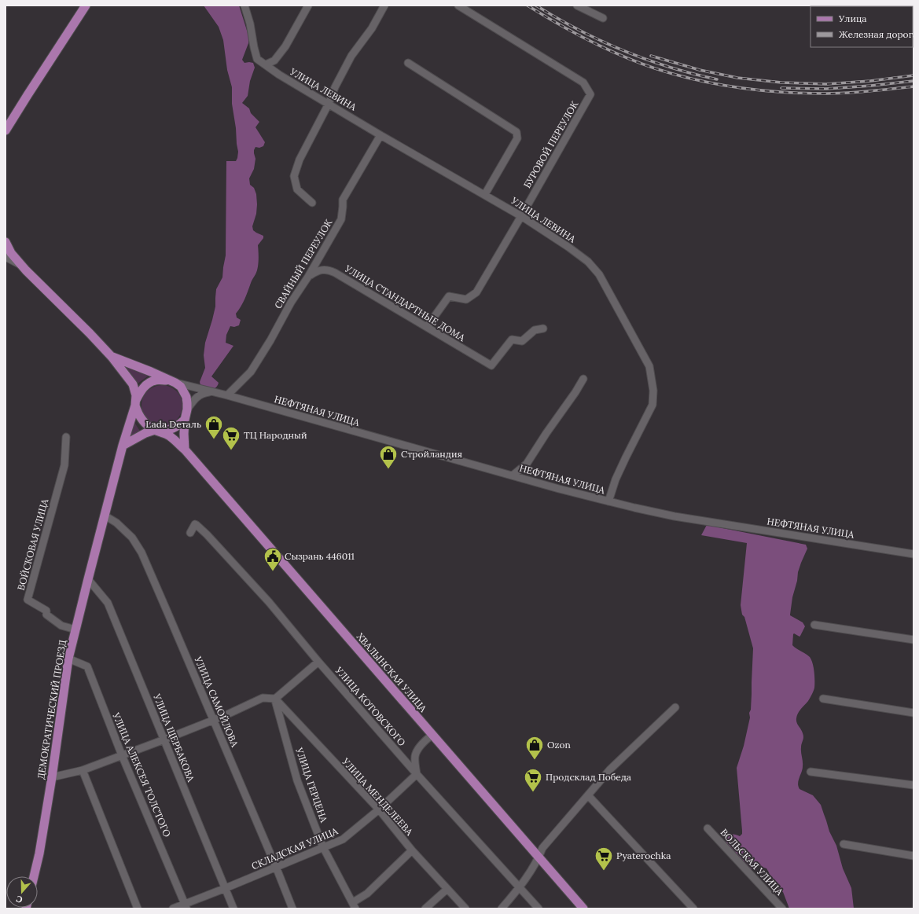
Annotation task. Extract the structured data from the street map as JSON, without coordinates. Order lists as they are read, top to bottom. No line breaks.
{"streets":{"main road":["ХВАЛЫНСКАЯ УЛИЦА","ДЕМОКРАТИЧЕСКИЙ ПРОЕЗД"],"street":["УЛИЦА ЛЕВИНА","БУРОВОЙ ПЕРЕУЛОК","СВАЙНЫЙ ПЕРЕУЛОК","УЛИЦА СТАНДАРТНЫЕ ДОМА","НЕФТЯНАЯ УЛИЦА","ВОЙСКОВАЯ УЛИЦА","УЛИЦА САМОЙЛОВА","УЛИЦА КОТОВСКОГО","УЛИЦА ЩЕРБАКОВА","УЛИЦА АЛЕКСЕЯ ТОЛСТОГО","УЛИЦА ГЕРЦЕНА","УЛИЦА МЕНДЕЛЕЕВА","СКЛАДСКАЯ УЛИЦА","ВОЛЬСКАЯ УЛИЦА"]},"crossings":[["УЛИЦА ЛЕВИНА","БУРОВОЙ ПЕРЕУЛОК"],["УЛИЦА ЛЕВИНА","СВАЙНЫЙ ПЕРЕУЛОК"],["УЛИЦА ЛЕВИНА","НЕФТЯНАЯ УЛИЦА"],["БУРОВОЙ ПЕРЕУЛОК","УЛИЦА СТАНДАРТНЫЕ ДОМА"],["СВАЙНЫЙ ПЕРЕУЛОК","УЛИЦА СТАНДАРТНЫЕ ДОМА"],["СВАЙНЫЙ ПЕРЕУЛОК","НЕФТЯНАЯ УЛИЦА"],["НЕФТЯНАЯ УЛИЦА","ХВАЛЫНСКАЯ УЛИЦА"],["НЕФТЯНАЯ УЛИЦА","ДЕМОКРАТИЧЕСКИЙ ПРОЕЗД"],["ВОЙСКОВАЯ УЛИЦА","ДЕМОКРАТИЧЕСКИЙ ПРОЕЗД"],["ХВАЛЫНСКАЯ УЛИЦА","ДЕМОКРАТИЧЕСКИЙ ПРОЕЗД"],["УЛИЦА САМОЙЛОВА","ДЕМОКРАТИЧЕСКИЙ ПРОЕЗД"],["УЛИЦА САМОЙЛОВА","СКЛАДСКАЯ УЛИЦА"],["УЛИЦА КОТОВСКОГО","СКЛАДСКАЯ УЛИЦА"],["ДЕМОКРАТИЧЕСКИЙ ПРОЕЗД","УЛИЦА ЩЕРБАКОВА"],["ДЕМОКРАТИЧЕСКИЙ ПРОЕЗД","УЛИЦА АЛЕКСЕЯ ТОЛСТОГО"],["УЛИЦА ЩЕРБАКОВА","СКЛАДСКАЯ УЛИЦА"],["УЛИЦА АЛЕКСЕЯ ТОЛСТОГО","СКЛАДСКАЯ УЛИЦА"],["УЛИЦА ГЕРЦЕНА","УЛИЦА МЕНДЕЛЕЕВА"],["УЛИЦА ГЕРЦЕНА","СКЛАДСКАЯ УЛИЦА"],["УЛИЦА МЕНДЕЛЕЕВА","СКЛАДСКАЯ УЛИЦА"]],"places":{"shop":["Lada Dеталь","Стройландия","Ozon"],"supermarket":["ТЦ Народный","Продсклад Победа","Pyaterochka"],"public building":["Сызрань 446011"]},"legend":["Улица","Железная дорога"],"north":"bottom"}
